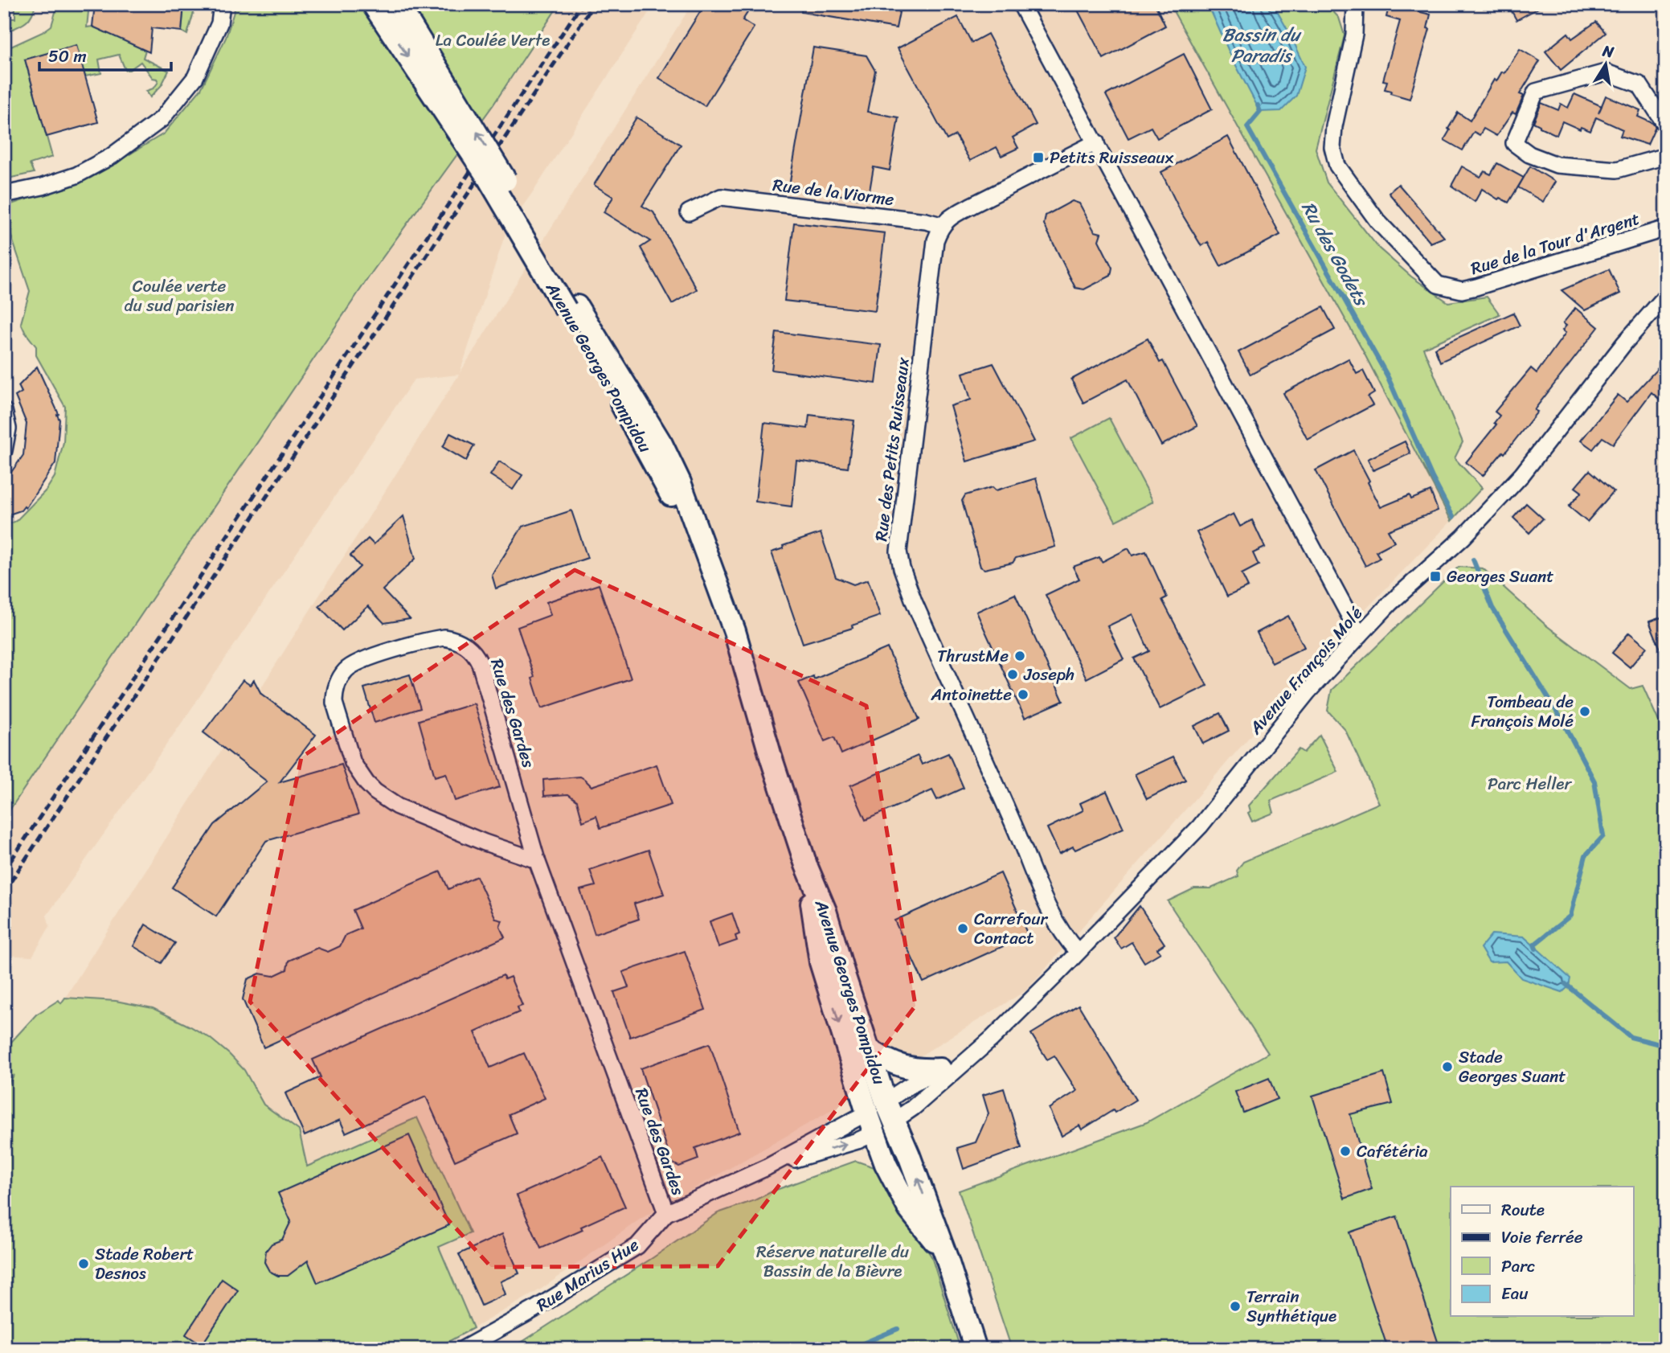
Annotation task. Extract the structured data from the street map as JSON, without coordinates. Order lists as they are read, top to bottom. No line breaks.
{"streets":{"main road":["Avenue Georges Pompidou","Rue Marius Hue"],"street":["Rue de la Viorme","Rue de la Tour d'Argent","Rue des Petits Ruisseaux","Avenue François Molé","Rue des Gardes"]},"crossings":[["Rue de la Viorme","Rue des Petits Ruisseaux"],["Avenue Georges Pompidou","Avenue François Molé"],["Avenue Georges Pompidou","Rue Marius Hue"],["Rue des Petits Ruisseaux","Avenue François Molé"],["Avenue François Molé","Rue Marius Hue"],["Rue des Gardes","Rue Marius Hue"]],"water":["Bassin du Paradis","Ru des Godets"],"parks":["La Coulée Verte","Coulée verte du sud parisien","Parc Heller","Réserve naturelle du Bassin de la Bièvre"],"places":{"transit":["Petits Ruisseaux","Georges Suant"],"other":["ThrustMe","Joseph","Antoinette","Tombeau de François Molé","Carrefour Contact","Stade Georges Suant","Cafétéria","Stade Robert Desnos","Terrain Synthétique"]},"legend":["Route","Voie ferrée","Parc","Eau"],"scale_bar":"50 m","north":"top"}
